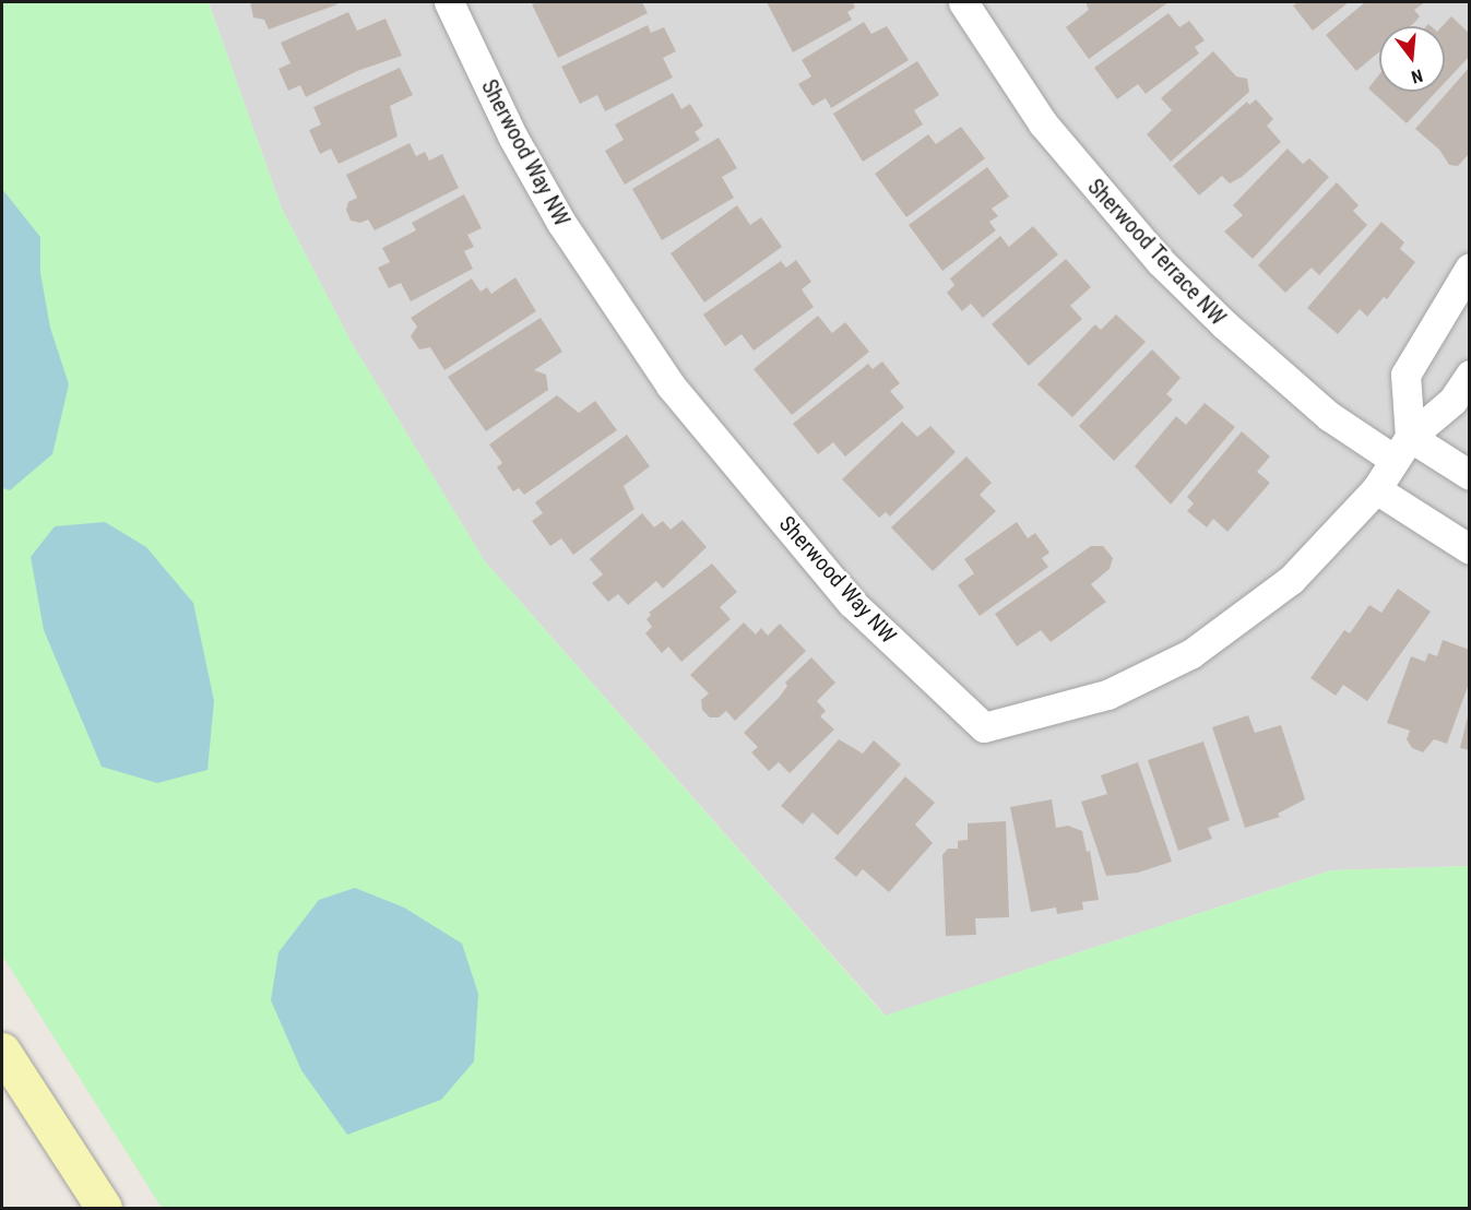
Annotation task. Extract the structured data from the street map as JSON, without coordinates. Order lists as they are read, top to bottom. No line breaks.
{"streets":{"street":["Sherwood Way NW","Sherwood Terrace NW"]},"crossings":[["Sherwood Way NW","Sherwood Terrace NW"]],"north":"bottom"}
